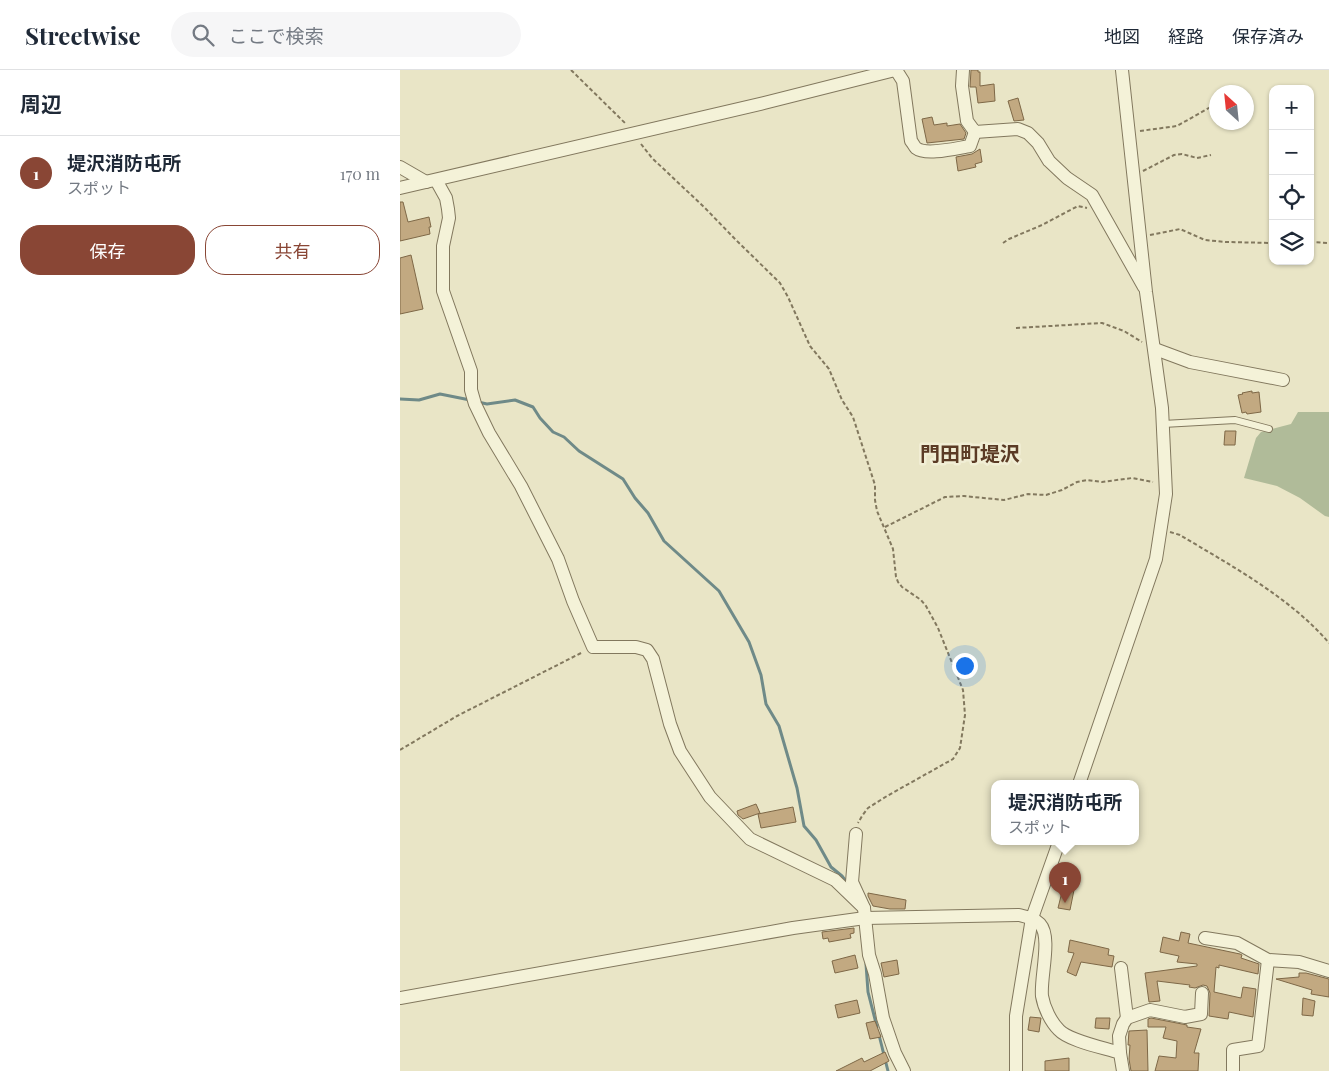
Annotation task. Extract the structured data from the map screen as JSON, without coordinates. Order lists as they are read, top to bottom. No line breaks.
{"districts":["門田町堤沢"],"north":"top left","page":{"header":"Streetwise","search":"ここで検索","nav":["地図","経路","保存済み"],"heading":"周辺","map_buttons":["+","−"],"list":[{"mark":"1","name":"堤沢消防屯所","note":"スポット","value":"170 m"}],"buttons":["保存","共有"],"popup":["堤沢消防屯所","スポット"],"pins":"1"}}
